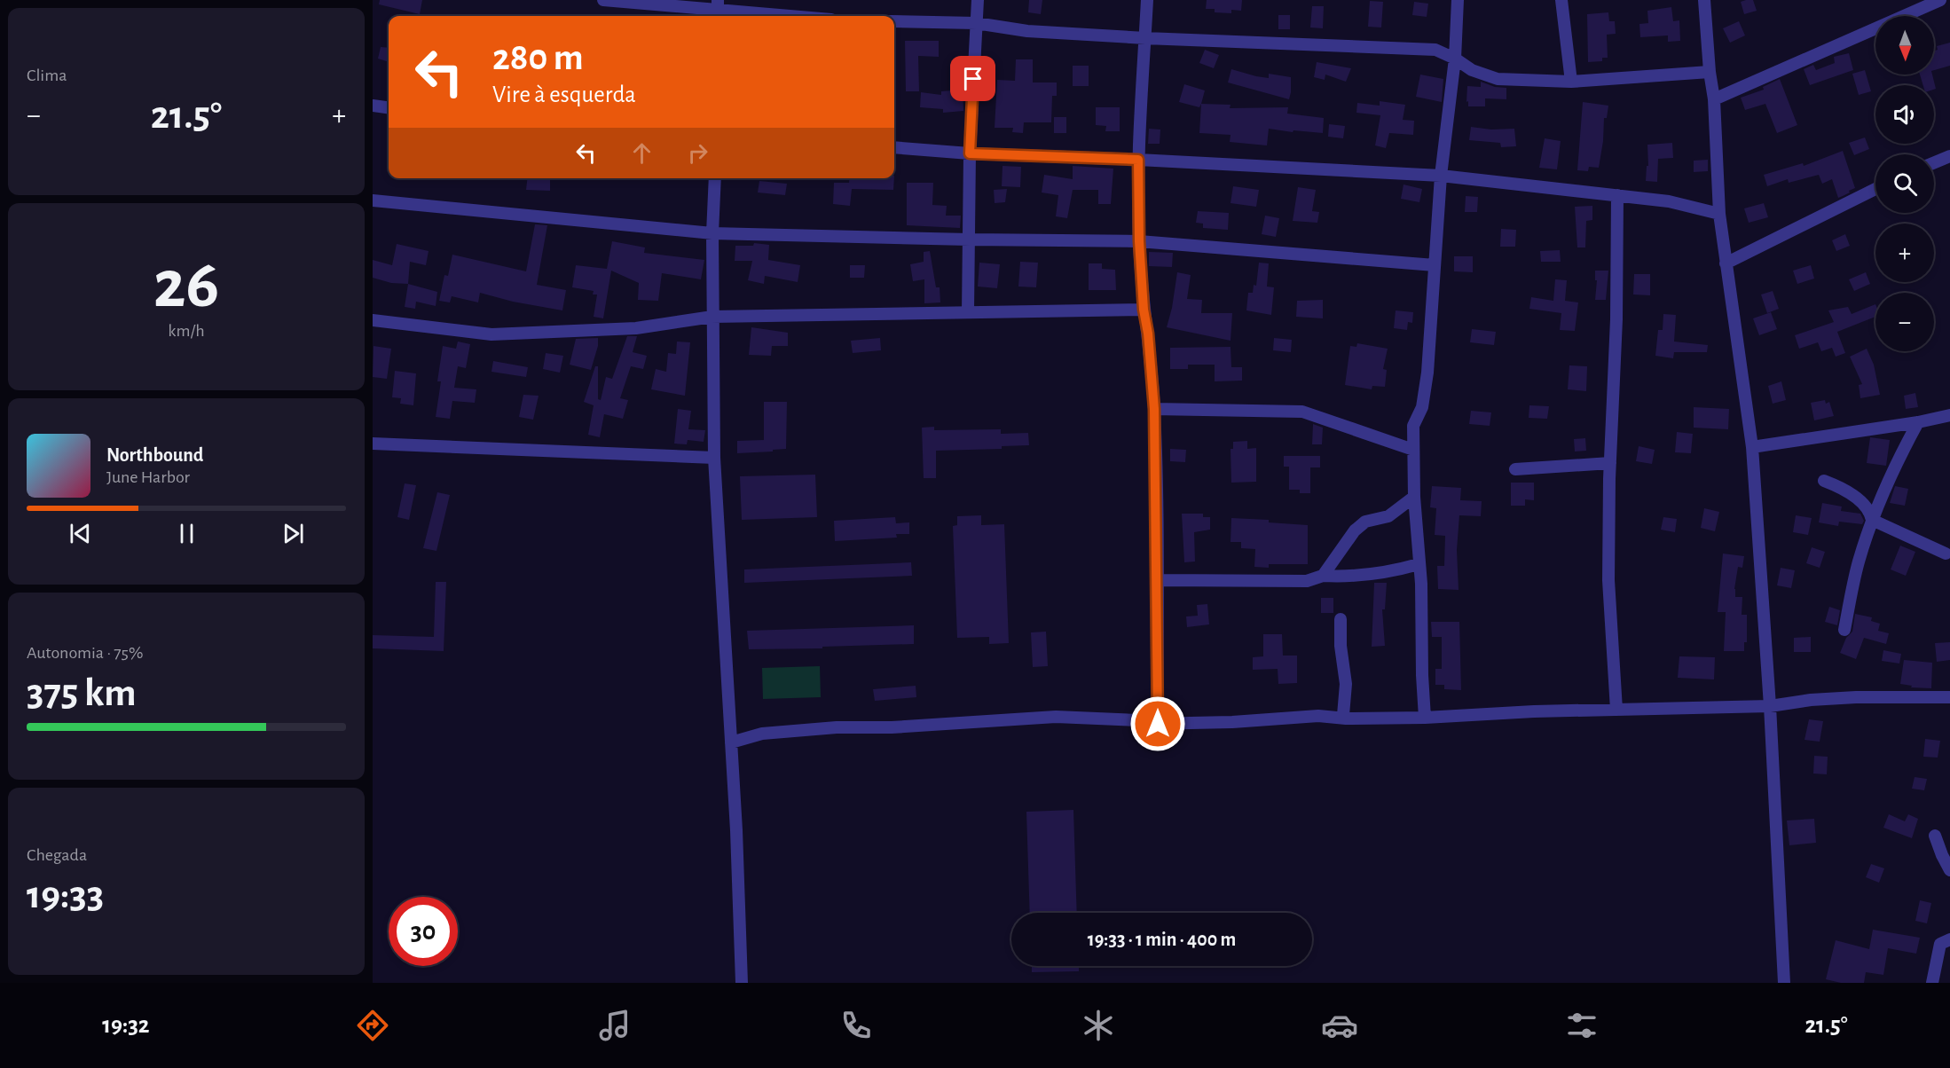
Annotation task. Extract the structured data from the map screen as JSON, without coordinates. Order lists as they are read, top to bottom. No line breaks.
{"north":"bottom","page":{"tile":["Clima",["26","km/h"],["Autonomia · 75%","375 km"],["Chegada","19:33"]],"map_buttons":["+","−"],"turn":["280 m","Vire à esquerda"],"heat":["−","21.5°","+"],"song":["Northbound","June Harbor"],"limit":"30","trip":"19:33 · 1 min · 400 m","tabs":["19:32","21.5°"]}}
